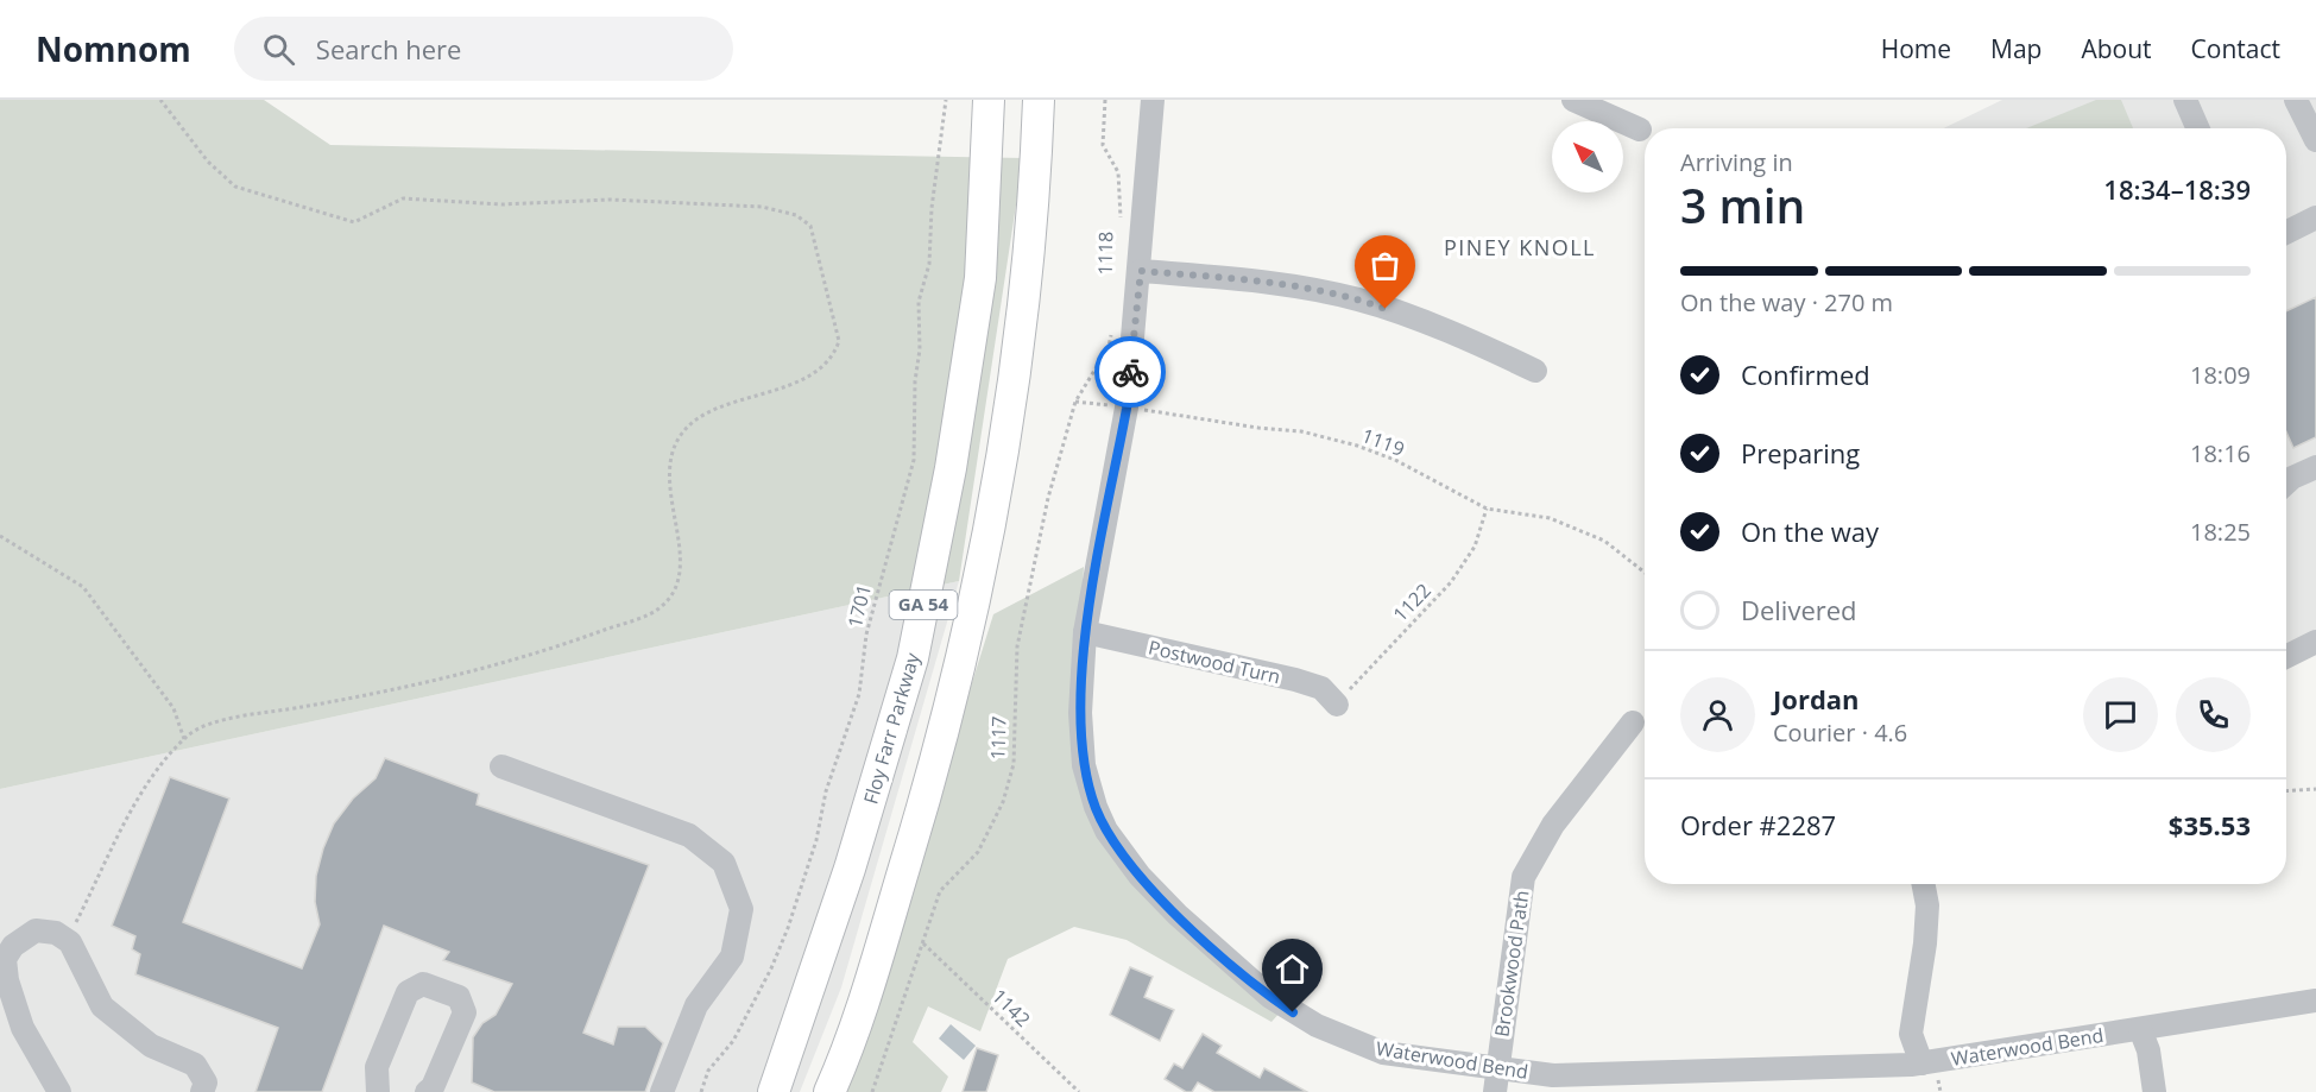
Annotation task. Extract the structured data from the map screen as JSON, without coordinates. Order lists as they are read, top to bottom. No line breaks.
{"streets":{"main road":["GA 54","Floy Farr Parkway"],"street":["Postwood Turn","Brookwood Path","Waterwood Bend"],"path":["1118","1119","1122","1701","1117","1142"]},"crossings":[["1119","1122"],["1119","1117"],["1119","Waterwood Bend"],["1122","Postwood Turn"],["Postwood Turn","Waterwood Bend"],["1117","1142"],["Brookwood Path","Waterwood Bend"]],"districts":["PINEY KNOLL"],"north":"top left","page":{"header":"Nomnom","search":"Search here","nav":["Home","Map","About","Contact"],"heading":["3 min","Arriving in","18:34–18:39"],"panel":["Jordan","Courier · 4.6","Order #2287","$35.53"],"bar":"On the way · 270 m","list":[["Confirmed","18:09"],["Preparing","18:16"],["On the way","18:25"],"Delivered"]}}
